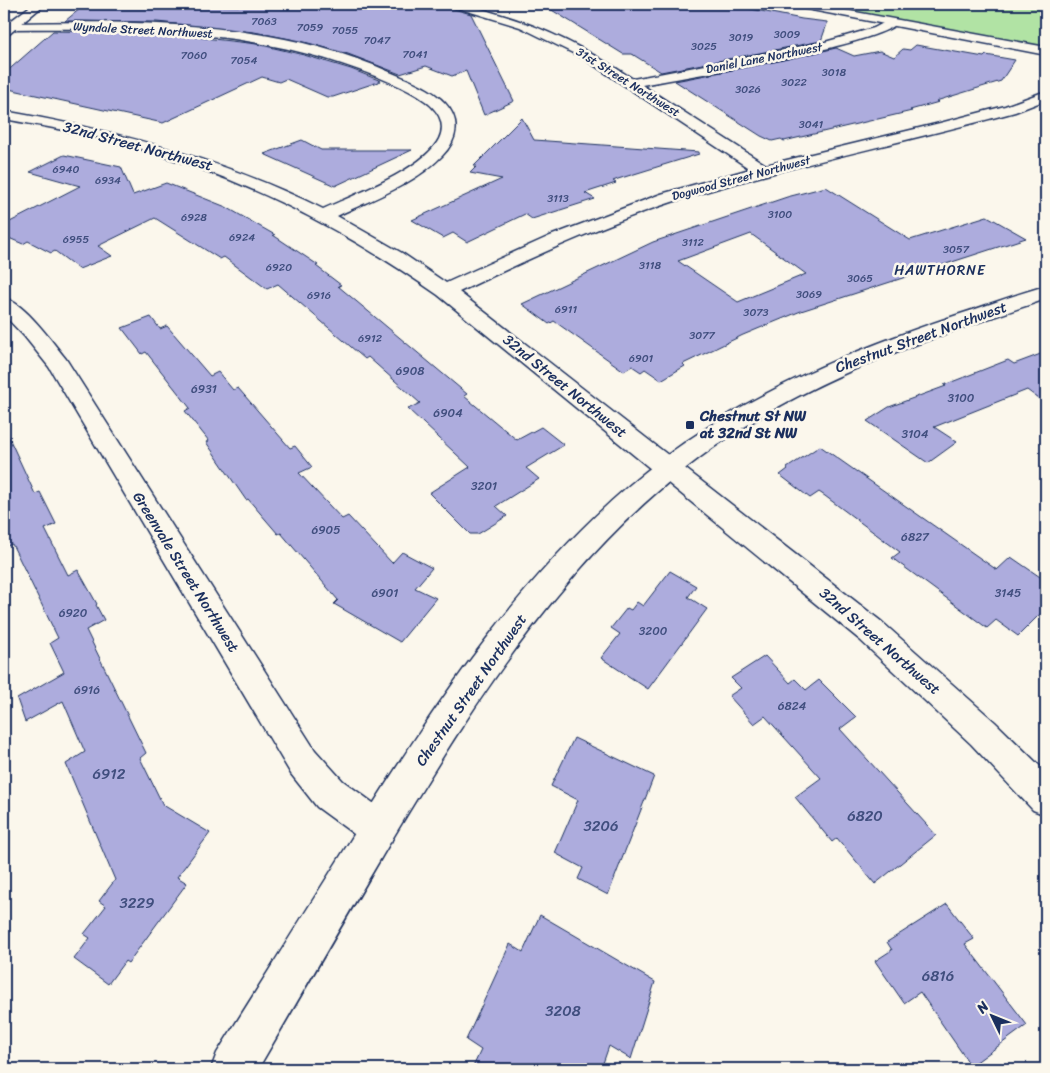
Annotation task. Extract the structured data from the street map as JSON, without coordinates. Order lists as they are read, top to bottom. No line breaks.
{"streets":{"street":["Wyndale Street Northwest","Daniel Lane Northwest","31st Street Northwest","32nd Street Northwest","Dogwood Street Northwest","Chestnut Street Northwest","Greenvale Street Northwest"]},"crossings":[["Wyndale Street Northwest","32nd Street Northwest"],["Daniel Lane Northwest","31st Street Northwest"],["31st Street Northwest","Dogwood Street Northwest"],["32nd Street Northwest","Dogwood Street Northwest"],["32nd Street Northwest","Chestnut Street Northwest"],["Chestnut Street Northwest","Greenvale Street Northwest"]],"districts":["HAWTHORNE"],"places":{"transit":["Chestnut St NW at 32nd St NW"]},"house_numbers":["7063","7059","7055","3009","3019","7047","3025","7041","7060","7054","3018","3022","3026","3041","6940","6934","3113","3100","6928","6924","6955","3112","3057","3118","6920","3065","3069","6916","6911","3073","3077","6912","6901","6908","6931","3100","6904","3104","3201","6905","6827","6901","3145","6920","3200","6916","6824","6912","6820","3206","3229","6816","3208"],"north":"top left"}
